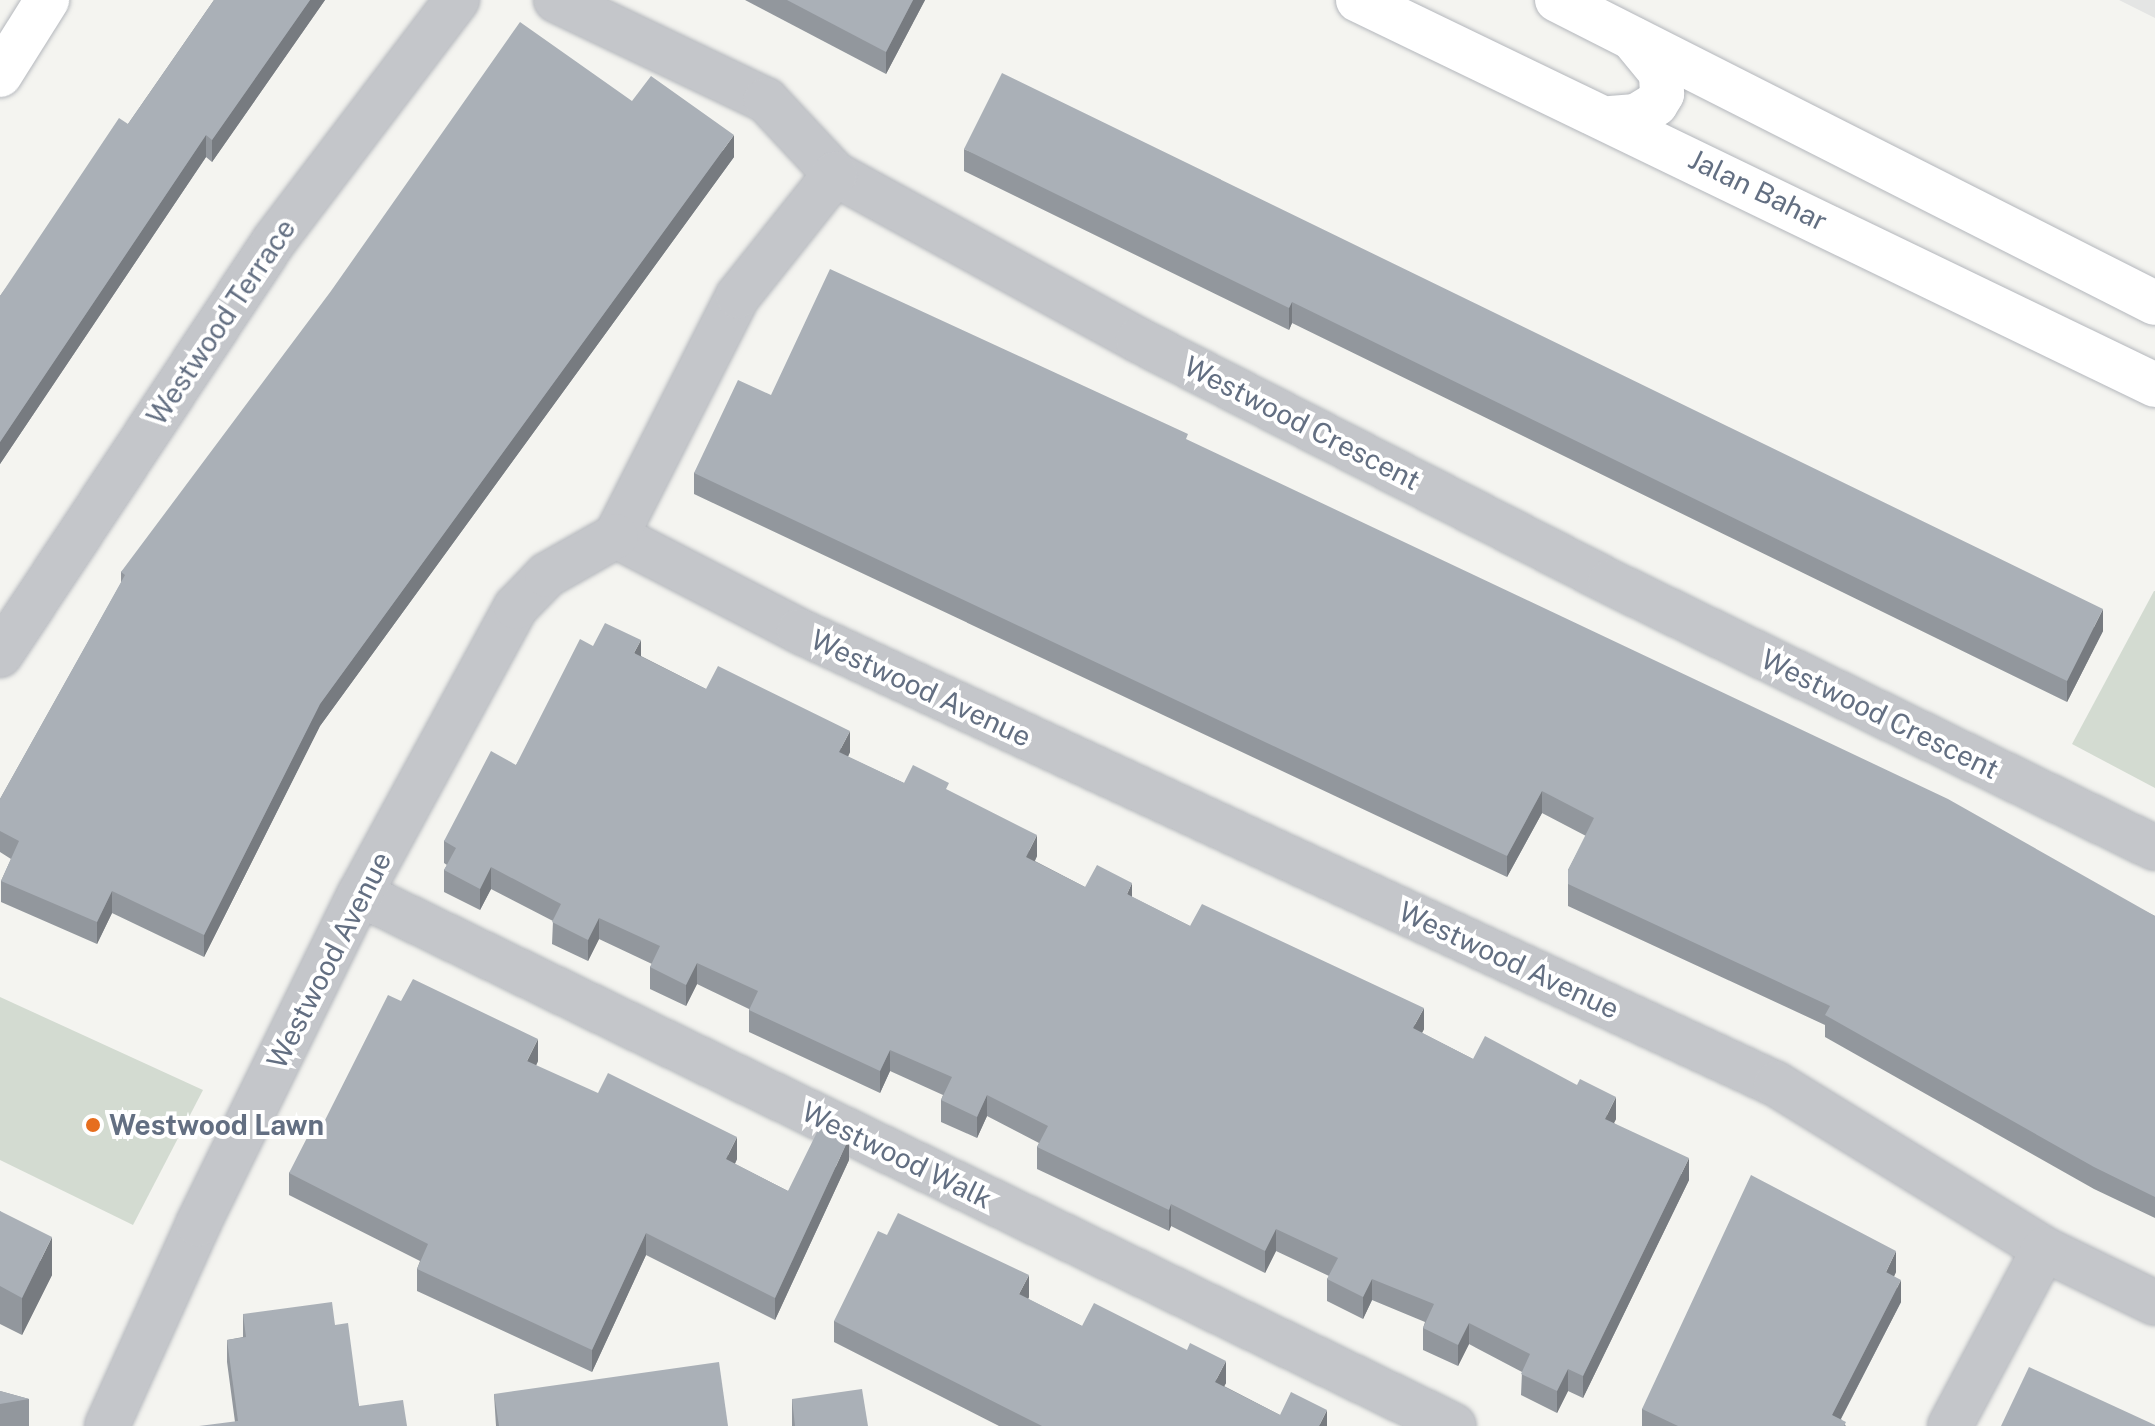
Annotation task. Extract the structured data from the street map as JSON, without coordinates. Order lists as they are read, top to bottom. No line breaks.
{"streets":{"main road":["Jalan Bahar"],"street":["Westwood Terrace","Westwood Crescent","Westwood Avenue","Westwood Walk"]},"crossings":[["Westwood Avenue","Westwood Walk"]],"places":["Westwood Lawn"]}
